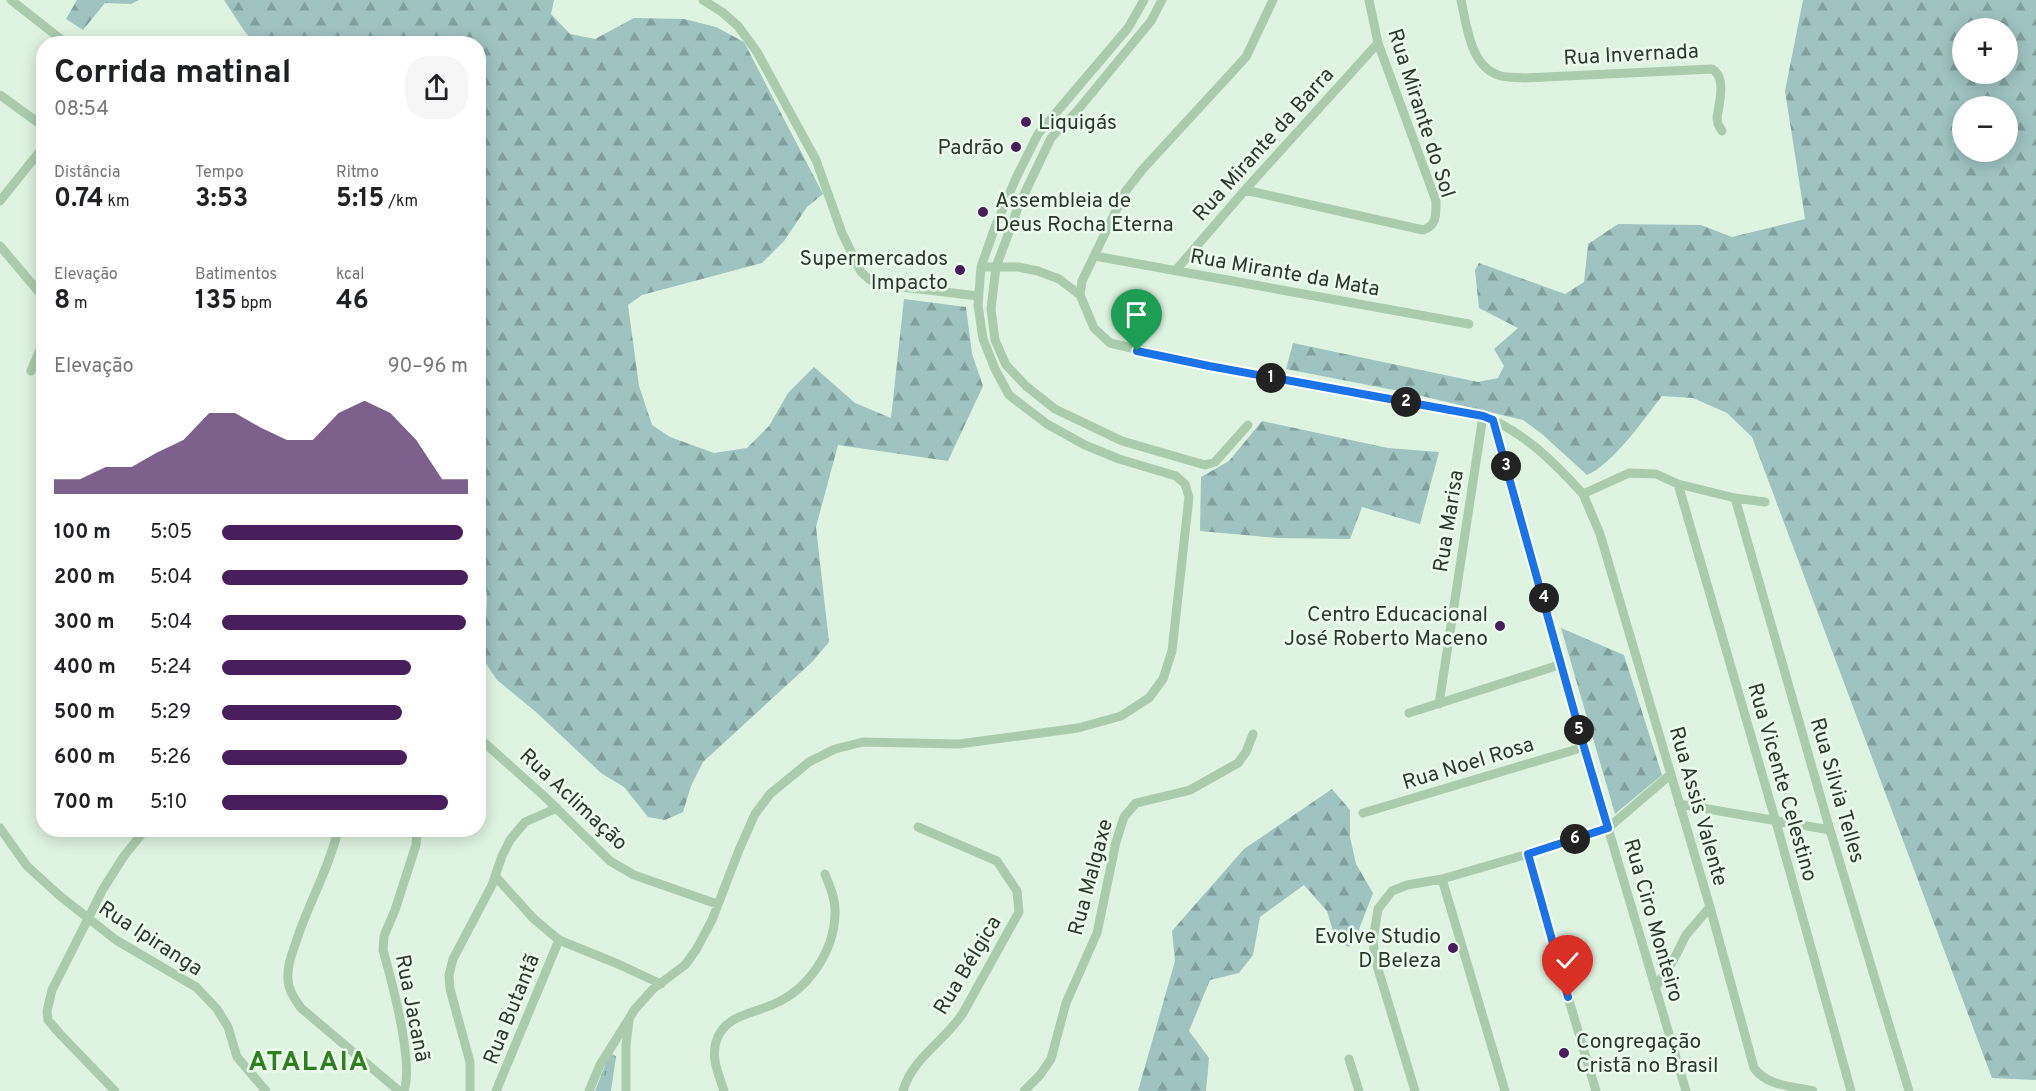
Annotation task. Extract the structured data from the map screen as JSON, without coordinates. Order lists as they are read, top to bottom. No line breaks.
{"streets":{"street":["Rua Invernada","Rua Mirante do Sol","Rua Mirante da Barra","Rua Mirante da Mata","Rua Marisa","Rua Noel Rosa","Rua Vicente Celestino","Rua Silvia Telles","Rua Aclimação","Rua Assis Valente","Rua Malgaxe","Rua Ciro Monteiro","Rua Ipiranga","Rua Bélgica","Rua Jacanã","Rua Butantã"]},"crossings":[["Rua Mirante do Sol","Rua Mirante da Barra"],["Rua Mirante da Barra","Rua Mirante da Mata"],["Rua Marisa","Rua Assis Valente"],["Rua Noel Rosa","Rua Ciro Monteiro"],["Rua Assis Valente","Rua Ciro Monteiro"]],"districts":["ATALAIA"],"places":["Liquigás","Padrão","Assembleia de Deus Rocha Eterna","Supermercados Impacto","Centro Educacional José Roberto Maceno","Evolve Studio D Beleza","Congregação Cristã no Brasil"],"page":{"map_buttons":["+","−"],"heading":["Corrida matinal","08:54"],"stats":[["Distância","0.74 km"],["Tempo","3:53"],["Ritmo","5:15 /km"],["Elevação","8 m"],["Batimentos","135 bpm"],["kcal","46"]],"chart":["Elevação","90–96 m"],"pins":["1","2","3","4","5","6"],"list":[{"name":"100 m","note":"5:05"},{"name":"200 m","note":"5:04"},{"name":"300 m","note":"5:04"},{"name":"400 m","note":"5:24"},{"name":"500 m","note":"5:29"},{"name":"600 m","note":"5:26"},{"name":"700 m","note":"5:10"}]}}
